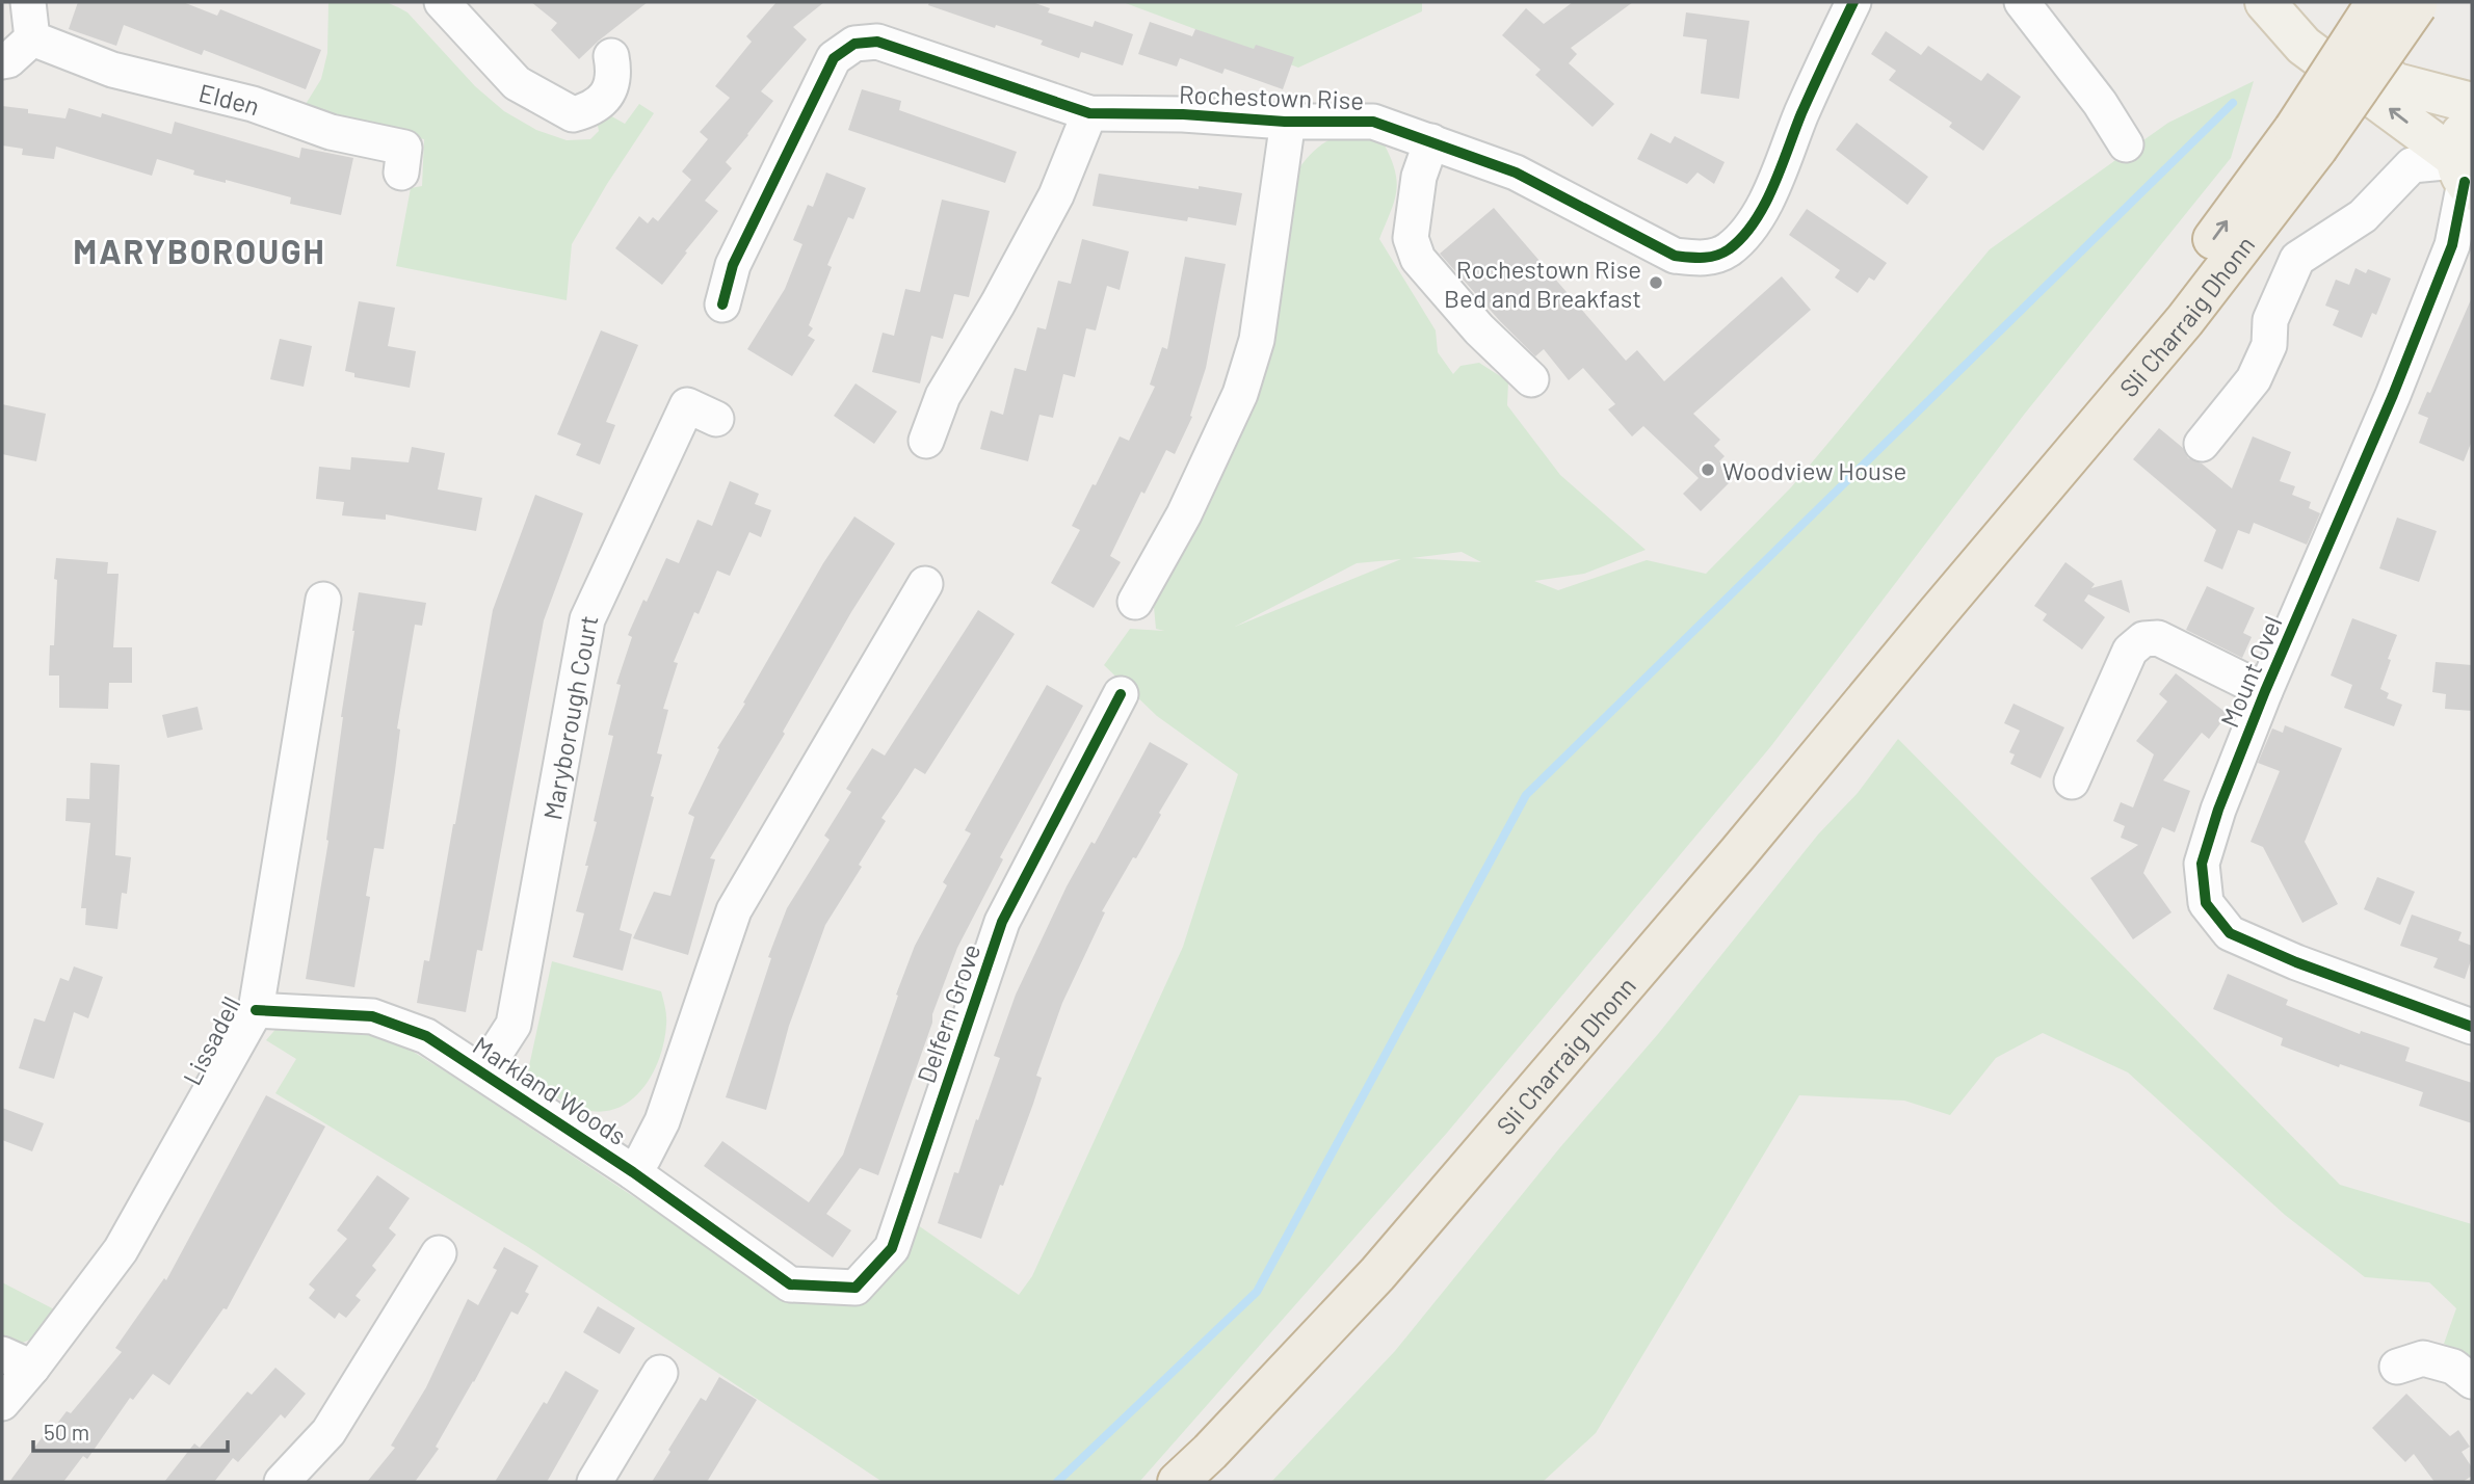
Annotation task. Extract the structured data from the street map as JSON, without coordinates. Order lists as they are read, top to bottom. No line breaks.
{"streets":{"highway":["Sli Charraig Dhonn"],"street":["Rochestown Rise","Elden","Mount Ovel","Maryborough Court","Delfern Grove","Lissadell","Markland Woods"]},"crossings":[["Maryborough Court","Markland Woods"],["Delfern Grove","Markland Woods"],["Lissadell","Markland Woods"]],"districts":["MARYBOROUGH"],"places":["Rochestown Rise Bed and Breakfast","Woodview House"],"scale_bar":"50 m"}
